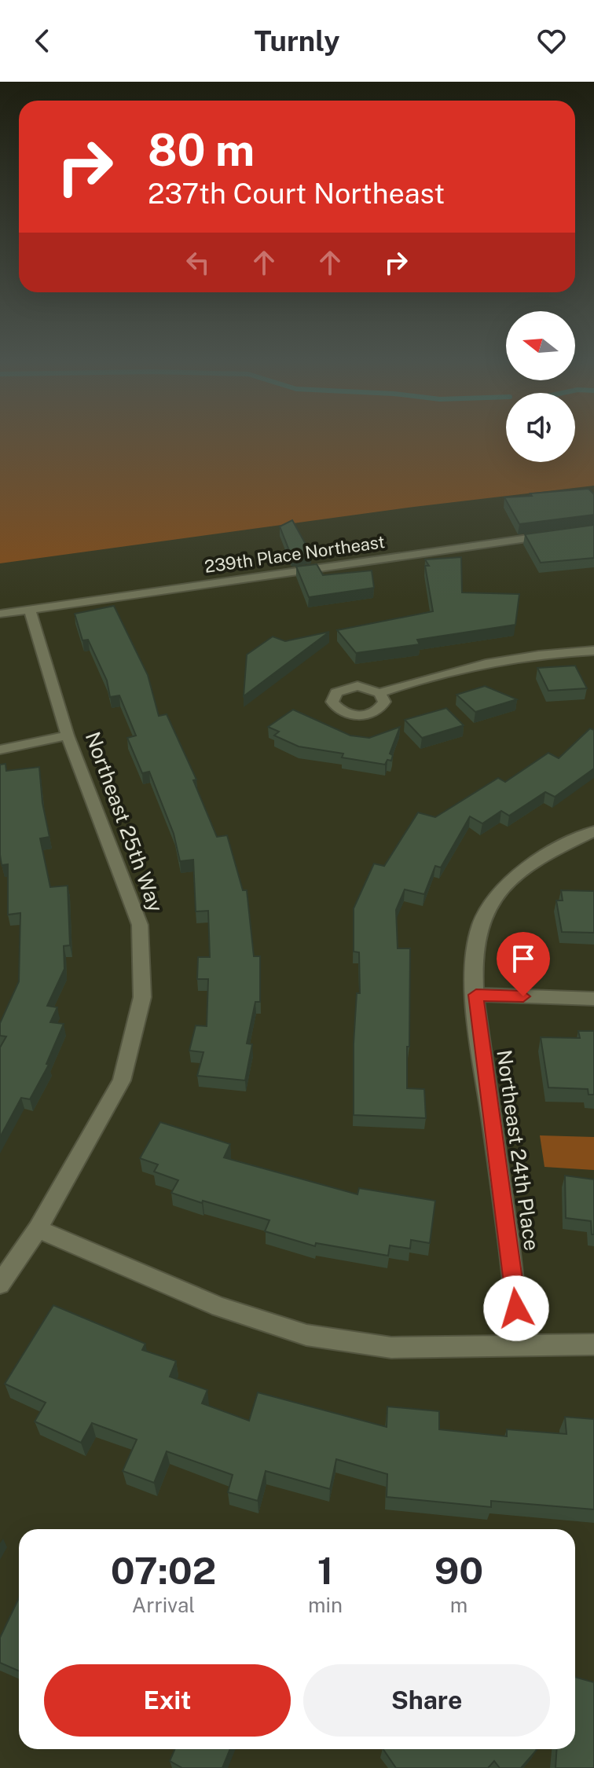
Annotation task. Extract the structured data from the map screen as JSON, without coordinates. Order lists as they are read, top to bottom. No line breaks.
{"streets":{"street":["239th Place Northeast","Northeast 25th Way","Northeast 24th Place"]},"crossings":[["239th Place Northeast","Northeast 25th Way"]],"north":"left","page":{"header":"Turnly","turn":["80 m","237th Court Northeast"],"eta":["07:02","Arrival","1","min","90","m"],"buttons":["Exit","Share"]}}
